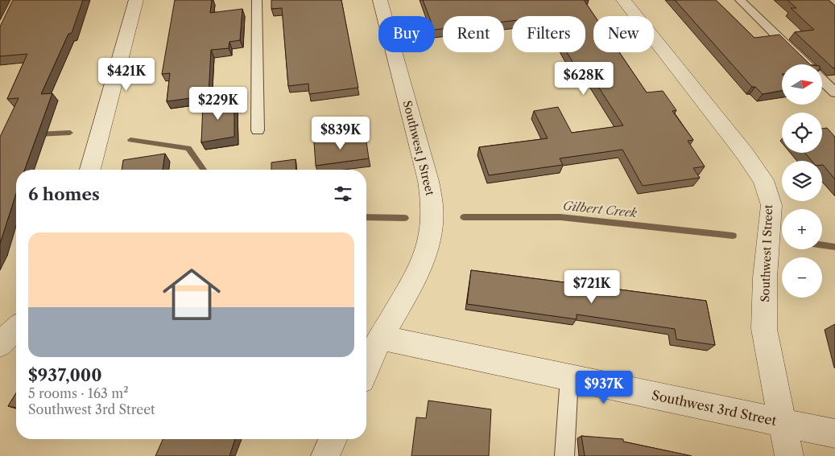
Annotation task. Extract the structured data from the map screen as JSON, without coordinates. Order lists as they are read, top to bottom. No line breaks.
{"streets":{"street":["Southwest J Street","Southwest I Street","Southwest 3rd Street"]},"crossings":[["Southwest J Street","Southwest 3rd Street"],["Southwest I Street","Southwest 3rd Street"]],"water":["Gilbert Creek"],"north":"right","page":{"chip":["Buy","Rent","Filters","New"],"price":["$421K","$628K","$229K","$839K","$721K","$937K"],"map_buttons":["+","−"],"heading":"6 homes","list":[{"name":"$937,000","note":"5 rooms · 163 m² · Southwest 3rd Street"}]}}
